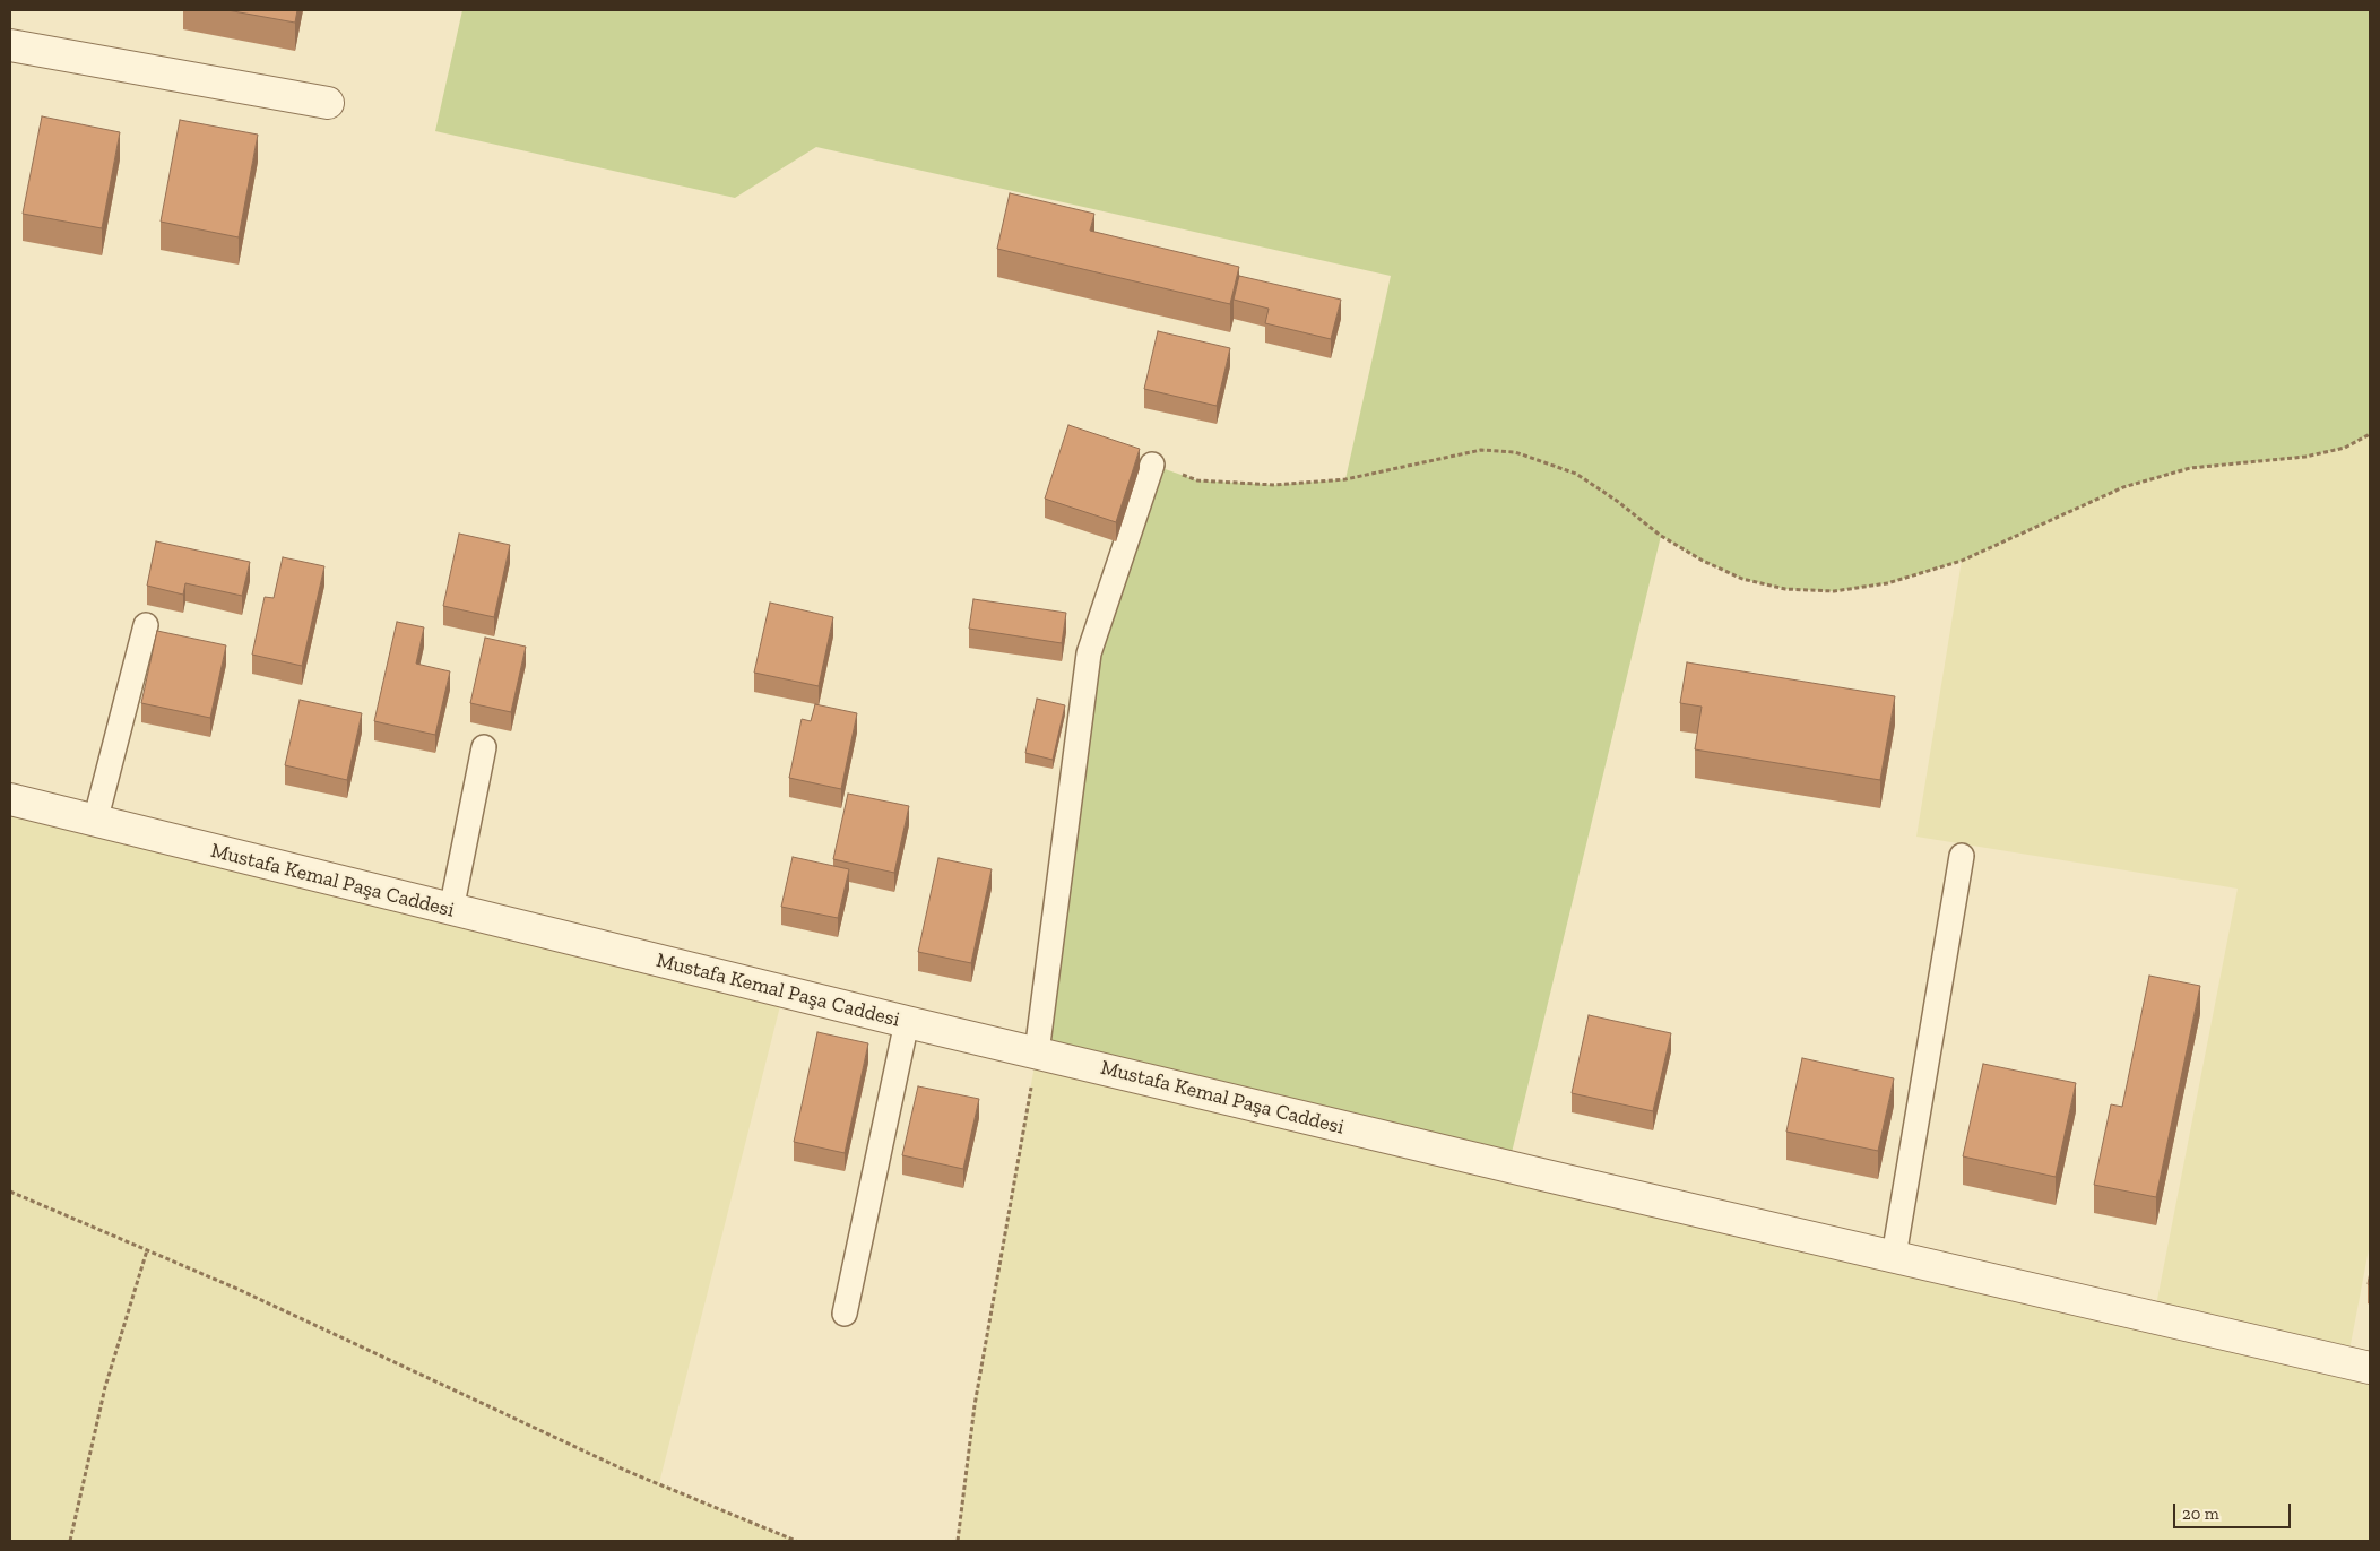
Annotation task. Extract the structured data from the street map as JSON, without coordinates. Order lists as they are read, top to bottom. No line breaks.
{"streets":{"street":["Mustafa Kemal Paşa Caddesi"]},"scale_bar":"20 m"}
